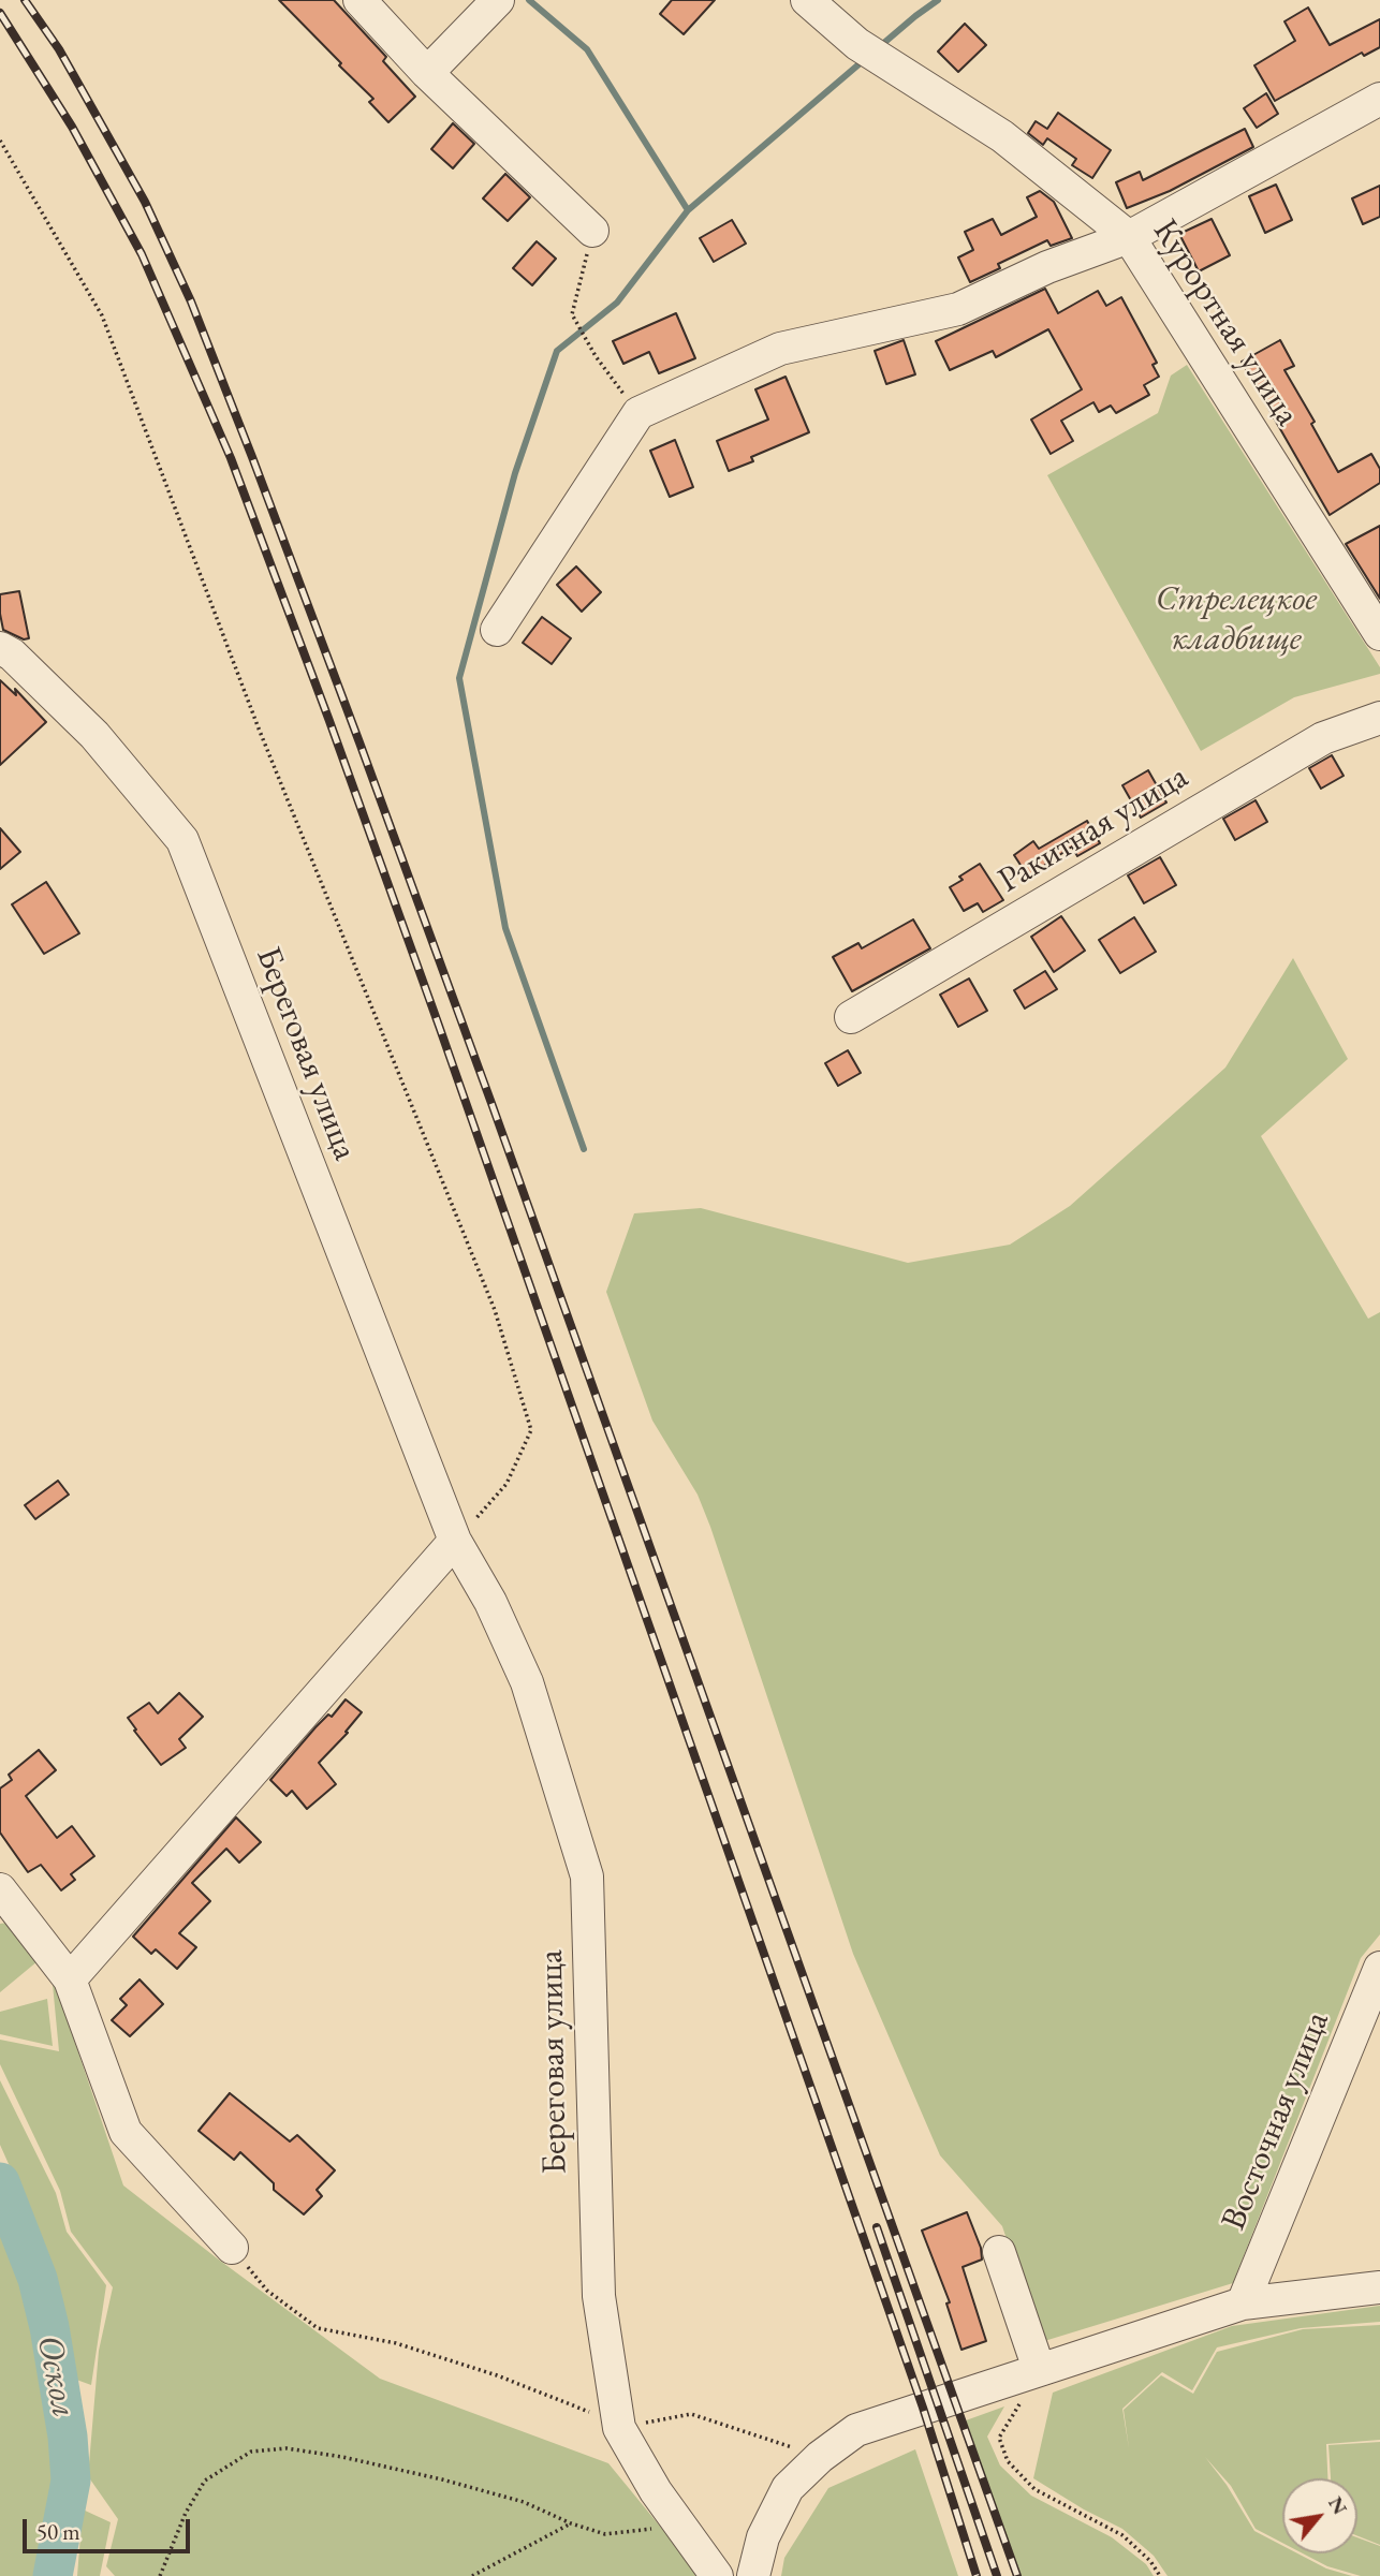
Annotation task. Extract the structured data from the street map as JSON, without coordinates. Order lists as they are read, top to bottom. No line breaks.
{"streets":{"street":["Курортная улица","Ракитная улица","Береговая улица","Восточная улица"]},"water":["Оскол"],"parks":["Стрелецкое кладбище"],"scale_bar":"50 m","north":"top right"}
